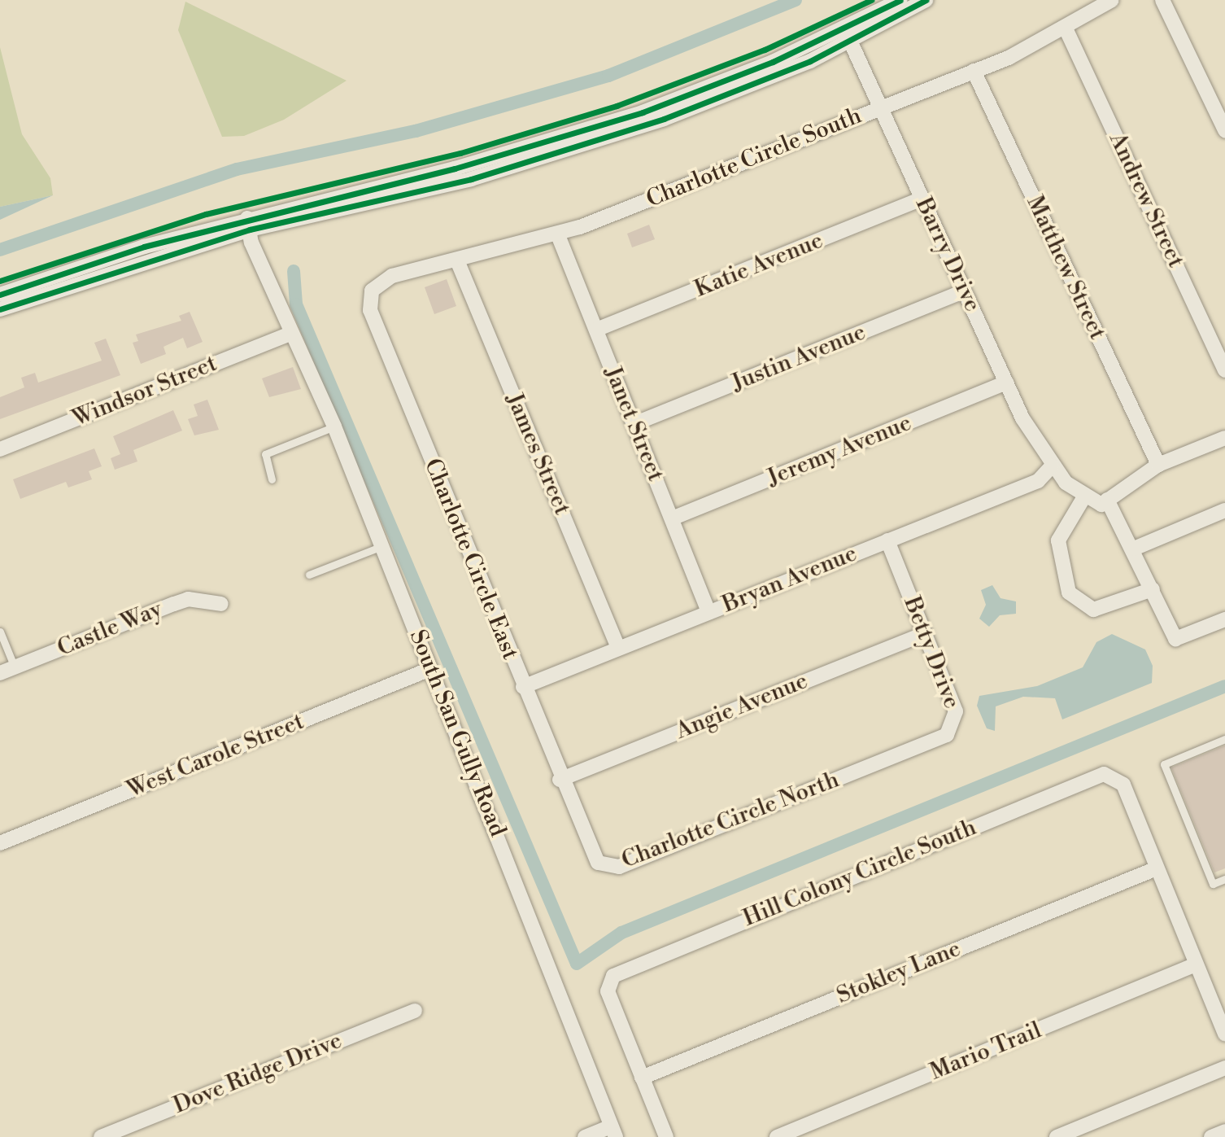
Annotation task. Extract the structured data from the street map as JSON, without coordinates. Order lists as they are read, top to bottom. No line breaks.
{"streets":{"street":["Charlotte Circle South","Andrew Street","Barry Drive","Katie Avenue","Matthew Street","Justin Avenue","Windsor Street","Janet Street","Jeremy Avenue","James Street","Charlotte Circle East","Bryan Avenue","Castle Way","Betty Drive","Angie Avenue","South San Gully Road","West Carole Street","Charlotte Circle North","Hill Colony Circle South","Stokley Lane","Mario Trail","Dove Ridge Drive"]},"crossings":[["Charlotte Circle South","Andrew Street"],["Charlotte Circle South","Barry Drive"],["Charlotte Circle South","Matthew Street"],["Charlotte Circle South","Janet Street"],["Charlotte Circle South","James Street"],["Charlotte Circle South","Charlotte Circle East"],["Barry Drive","Katie Avenue"],["Barry Drive","Justin Avenue"],["Barry Drive","Jeremy Avenue"],["Barry Drive","Bryan Avenue"],["Katie Avenue","Janet Street"],["Justin Avenue","Janet Street"],["Windsor Street","South San Gully Road"],["Janet Street","Jeremy Avenue"],["Janet Street","Bryan Avenue"],["James Street","Bryan Avenue"],["Charlotte Circle East","Bryan Avenue"],["Charlotte Circle East","Angie Avenue"],["Charlotte Circle East","Charlotte Circle North"],["Bryan Avenue","Betty Drive"],["Betty Drive","Angie Avenue"],["Betty Drive","Charlotte Circle North"],["South San Gully Road","West Carole Street"],["Hill Colony Circle South","Stokley Lane"]]}
